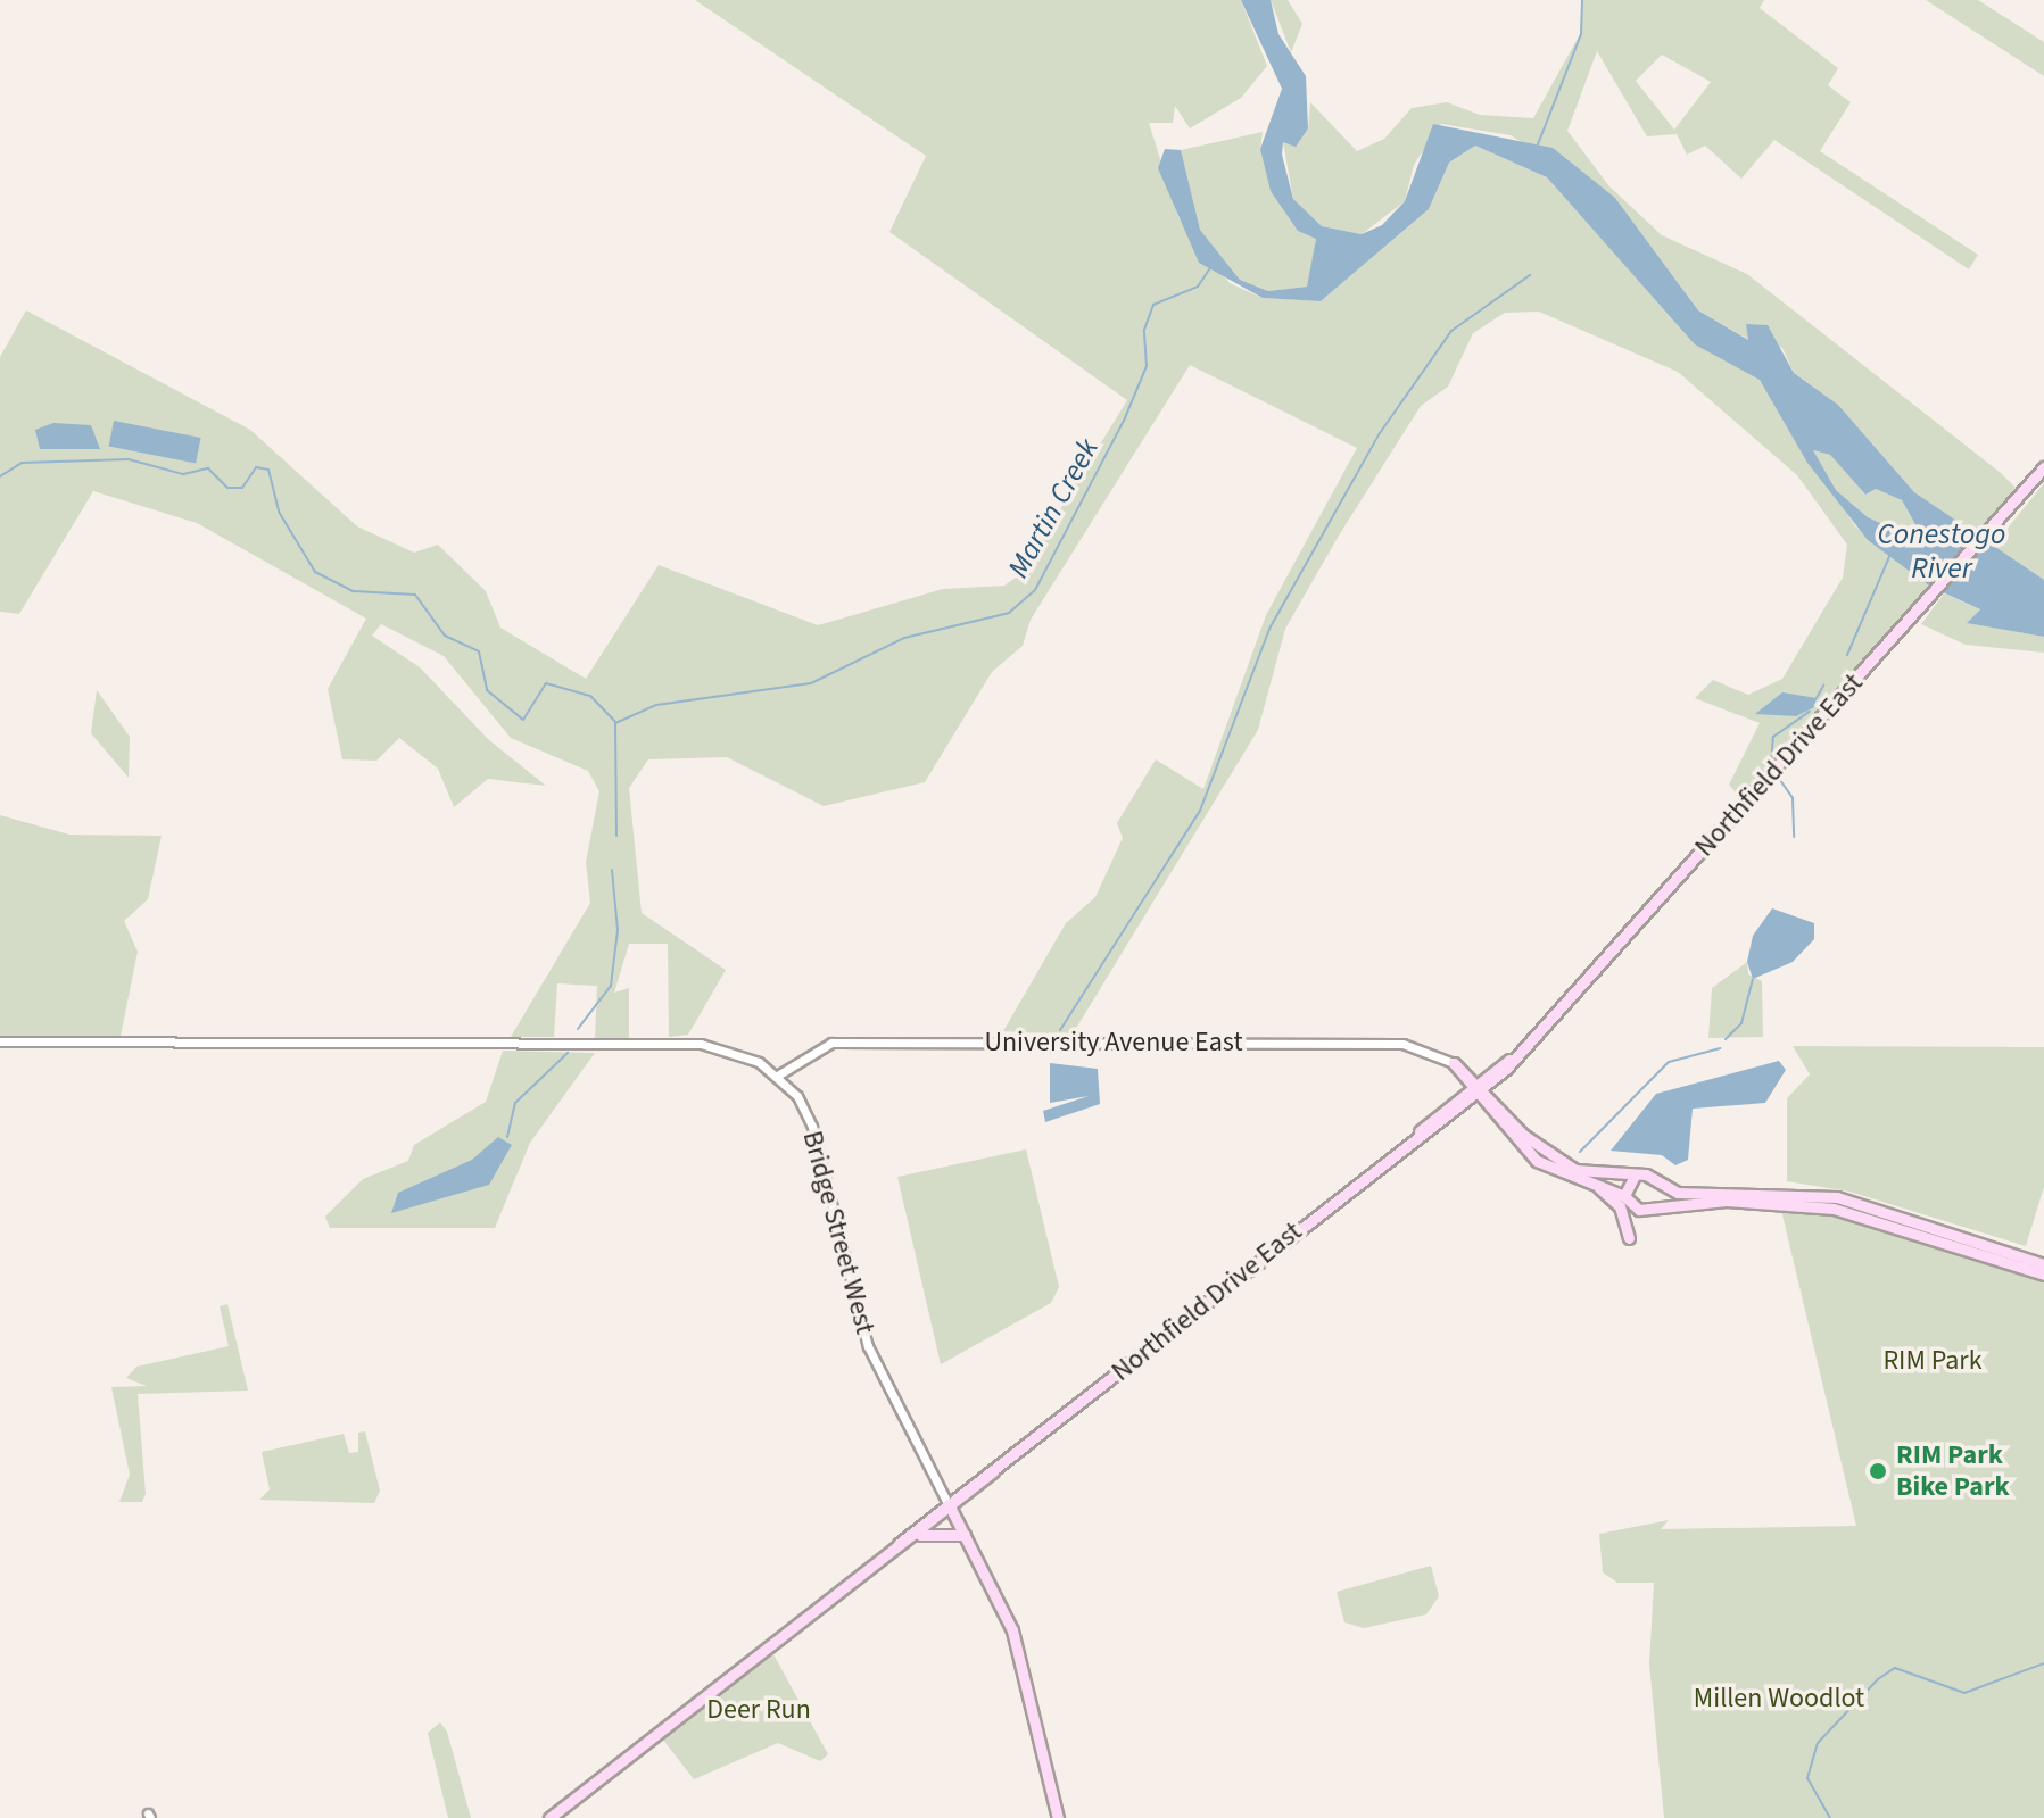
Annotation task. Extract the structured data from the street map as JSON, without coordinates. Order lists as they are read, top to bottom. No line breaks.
{"streets":{"main road":["Northfield Drive East","University Avenue East","Bridge Street West"]},"crossings":[["Northfield Drive East","University Avenue East"],["Northfield Drive East","Bridge Street West"],["University Avenue East","Bridge Street West"]],"water":["Martin Creek","Conestogo River"],"parks":["RIM Park","Millen Woodlot","Deer Run"],"places":["RIM Park Bike Park"]}
